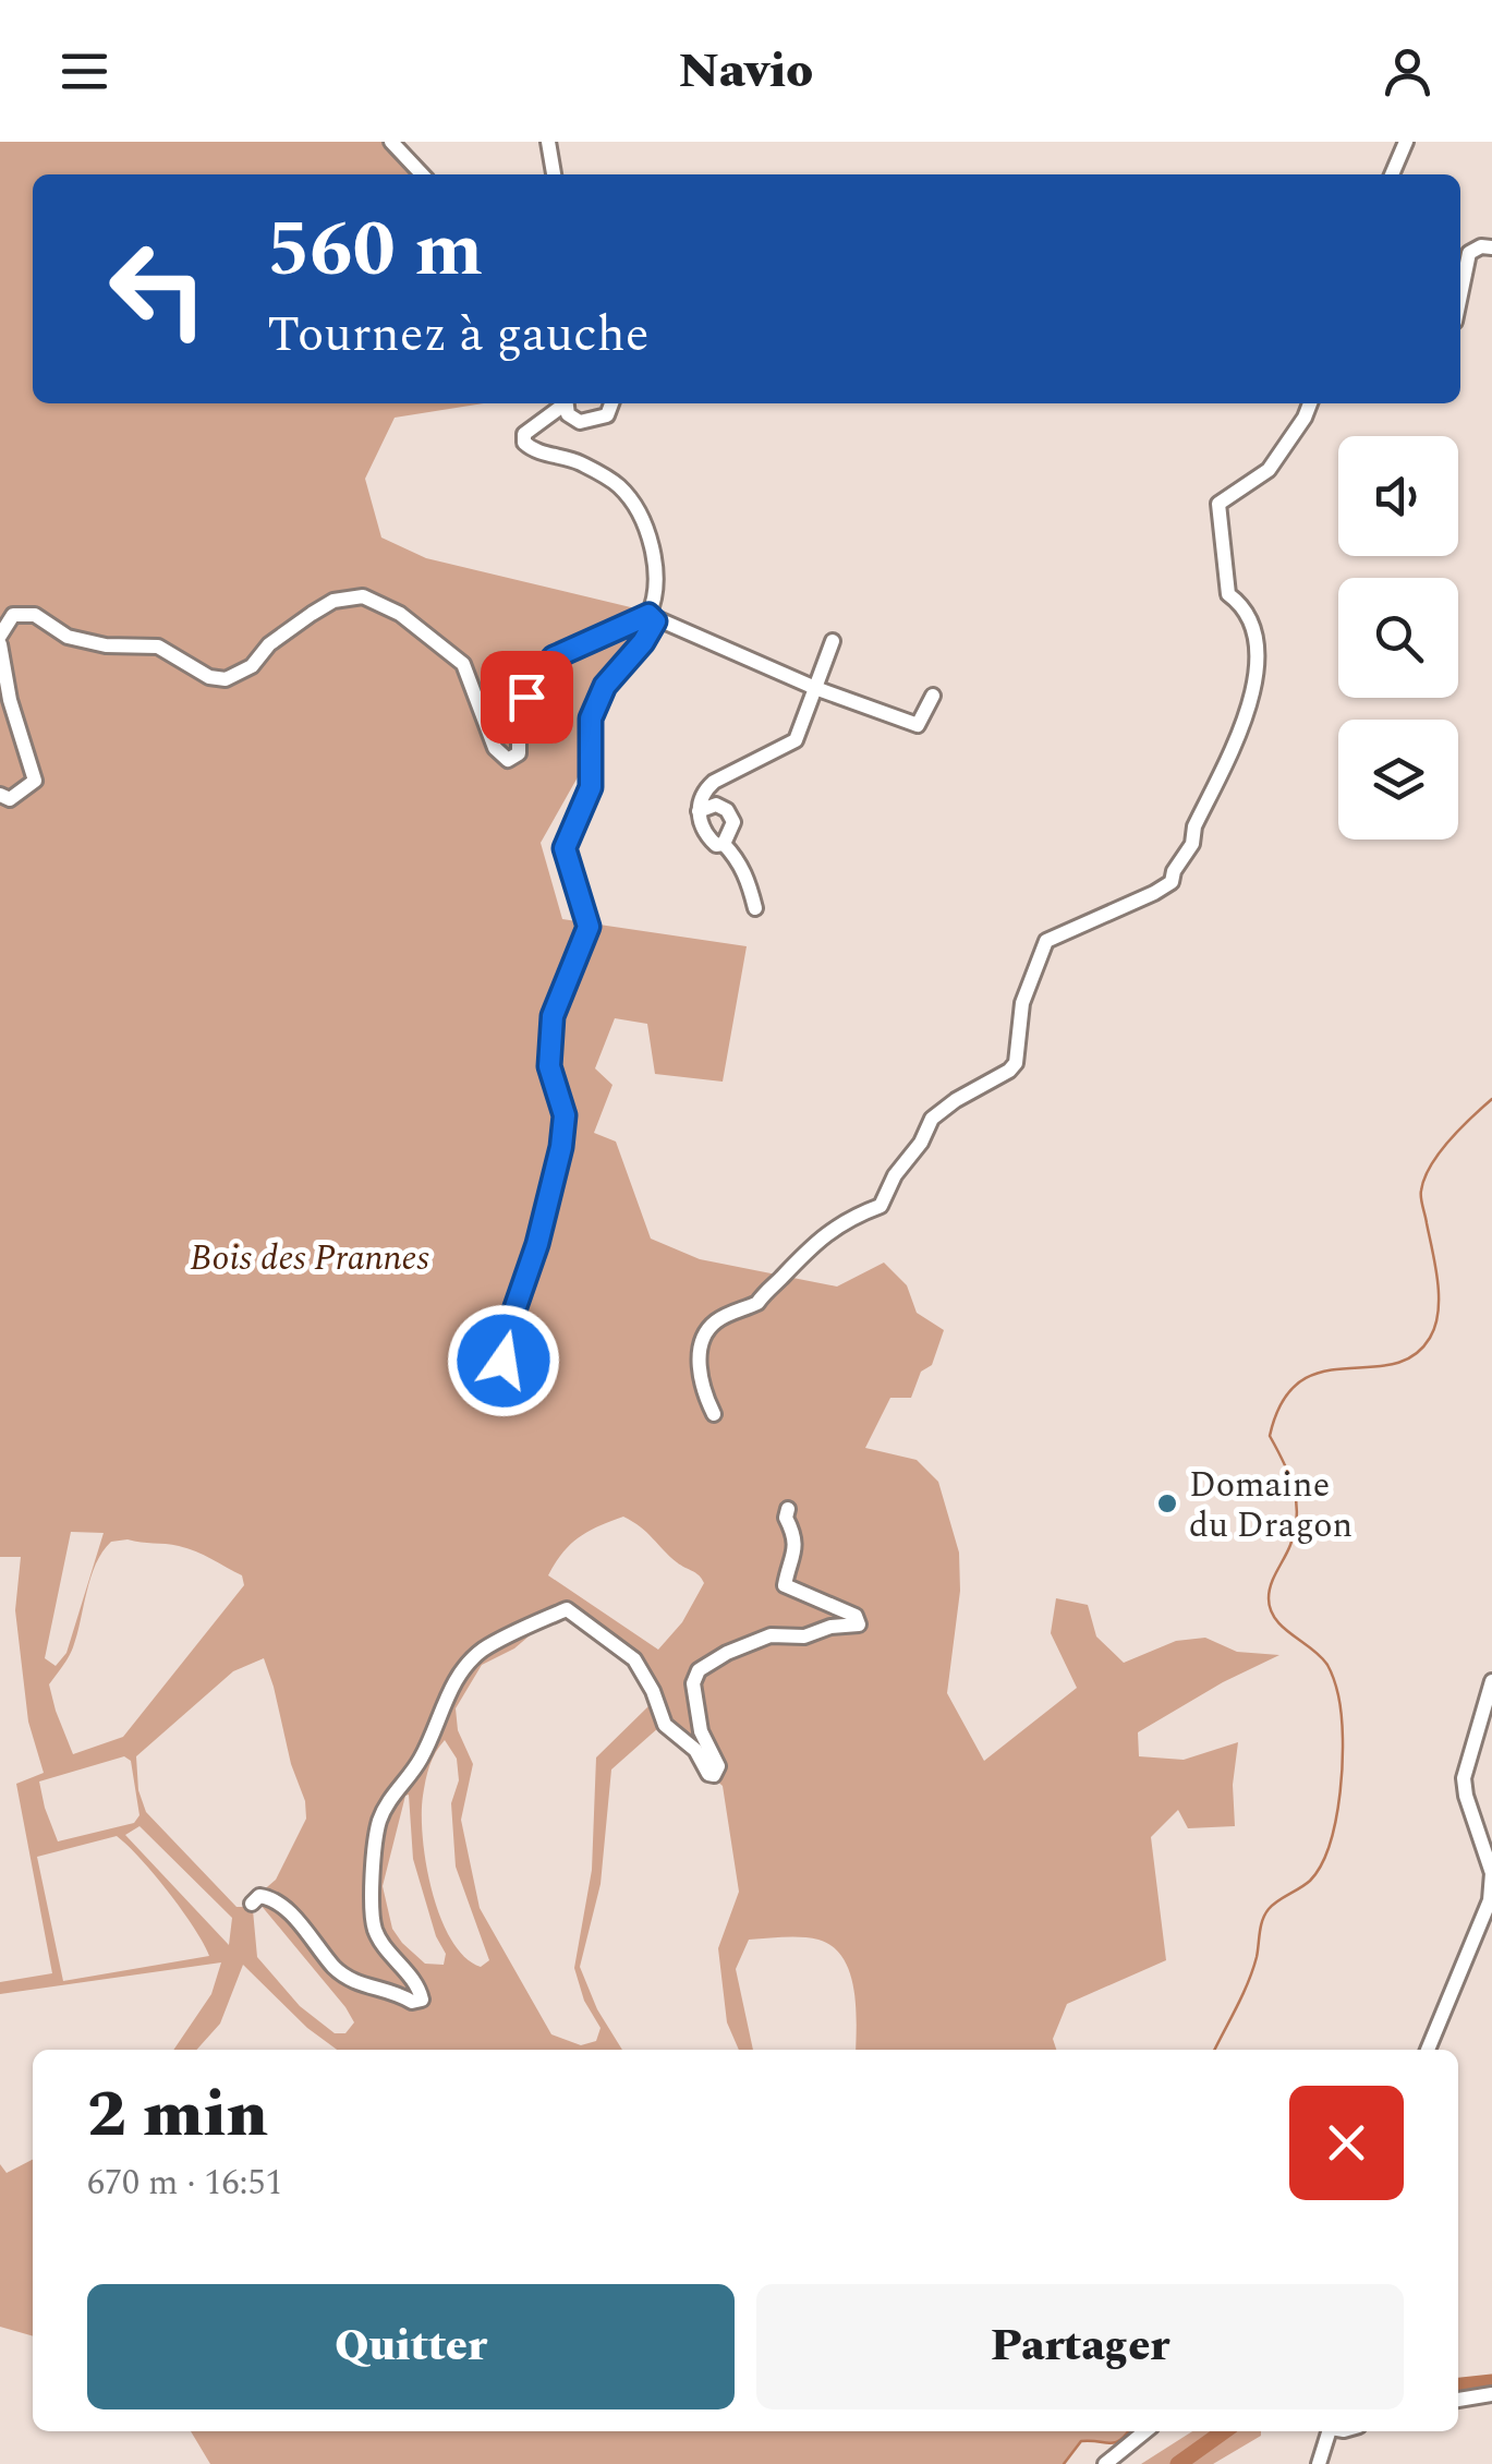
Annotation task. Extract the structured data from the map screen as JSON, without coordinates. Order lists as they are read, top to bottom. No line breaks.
{"parks":["Bois des Prannes"],"places":["Domaine du Dragon"],"page":{"header":"Navio","turn":["560 m","Tournez à gauche"],"heading":["2 min","670 m · 16:51"],"buttons":["Quitter","Partager"]}}
